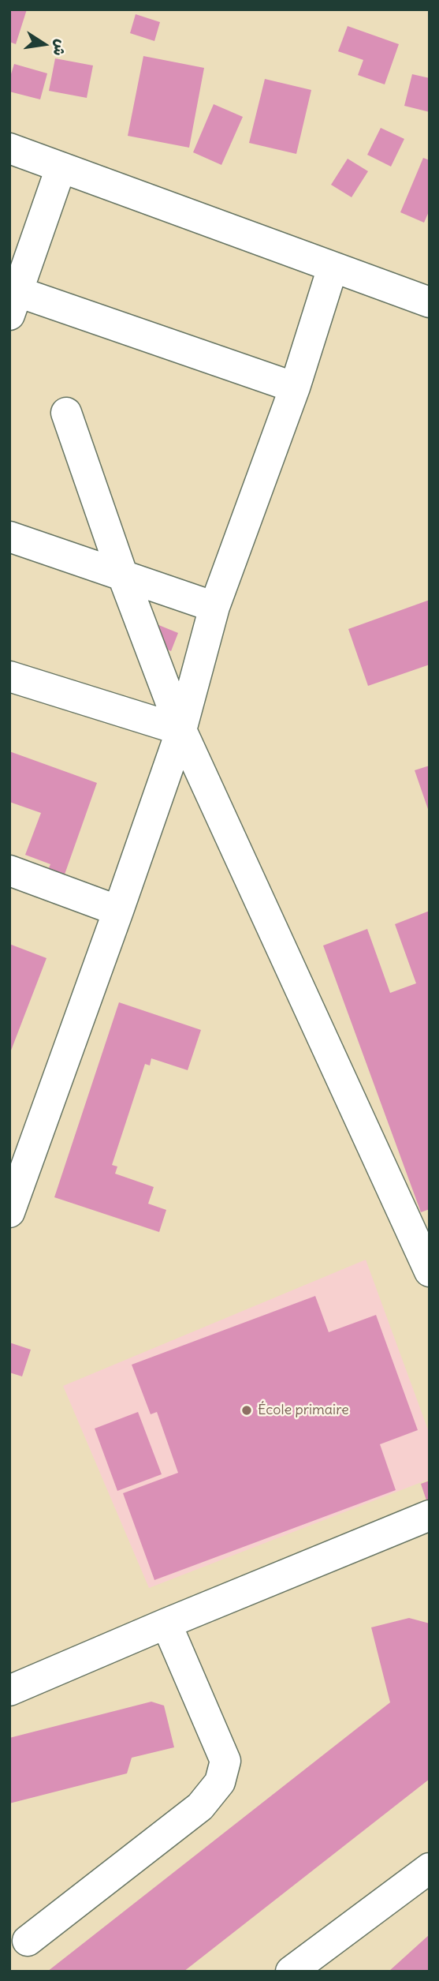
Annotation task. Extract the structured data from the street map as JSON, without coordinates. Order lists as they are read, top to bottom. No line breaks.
{"places":["École primaire"],"north":"right"}
